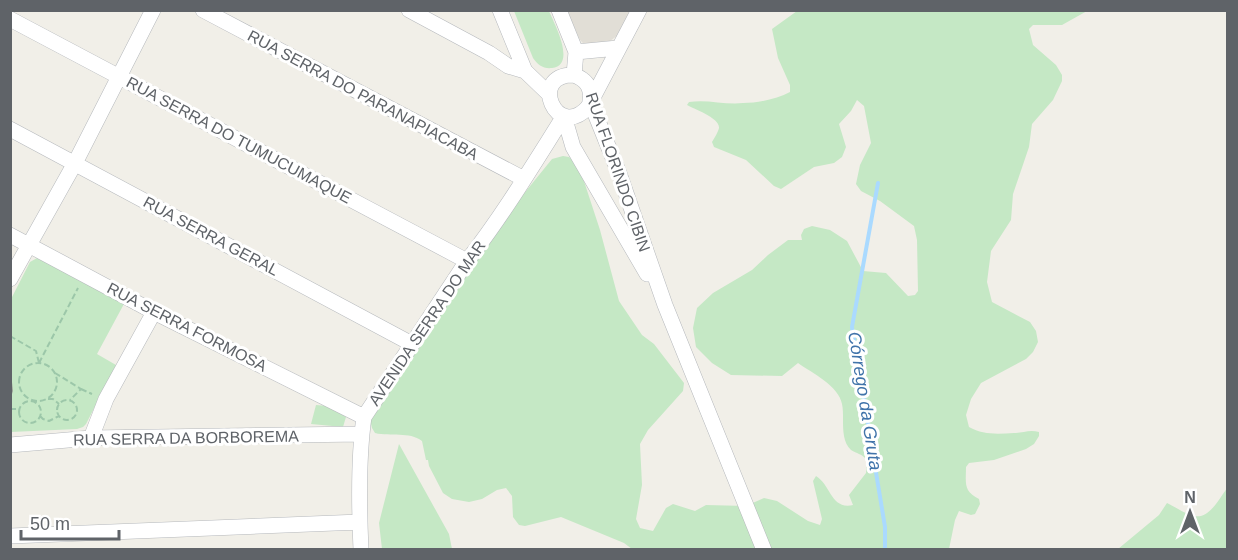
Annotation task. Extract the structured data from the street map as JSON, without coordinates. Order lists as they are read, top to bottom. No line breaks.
{"streets":{"street":["RUA SERRA DO PARANAPIACABA","RUA SERRA DO TUMUCUMAQUE","RUA FLORINDO CIBIN","RUA SERRA GERAL","AVENIDA SERRA DO MAR","RUA SERRA FORMOSA","RUA SERRA DA BORBOREMA"]},"crossings":[["RUA SERRA DO PARANAPIACABA","AVENIDA SERRA DO MAR"],["RUA SERRA DO TUMUCUMAQUE","AVENIDA SERRA DO MAR"],["RUA FLORINDO CIBIN","AVENIDA SERRA DO MAR"],["RUA SERRA GERAL","AVENIDA SERRA DO MAR"],["AVENIDA SERRA DO MAR","RUA SERRA FORMOSA"],["AVENIDA SERRA DO MAR","RUA SERRA DA BORBOREMA"]],"water":["Córrego da Gruta"],"scale_bar":"50 m","north":"top"}
